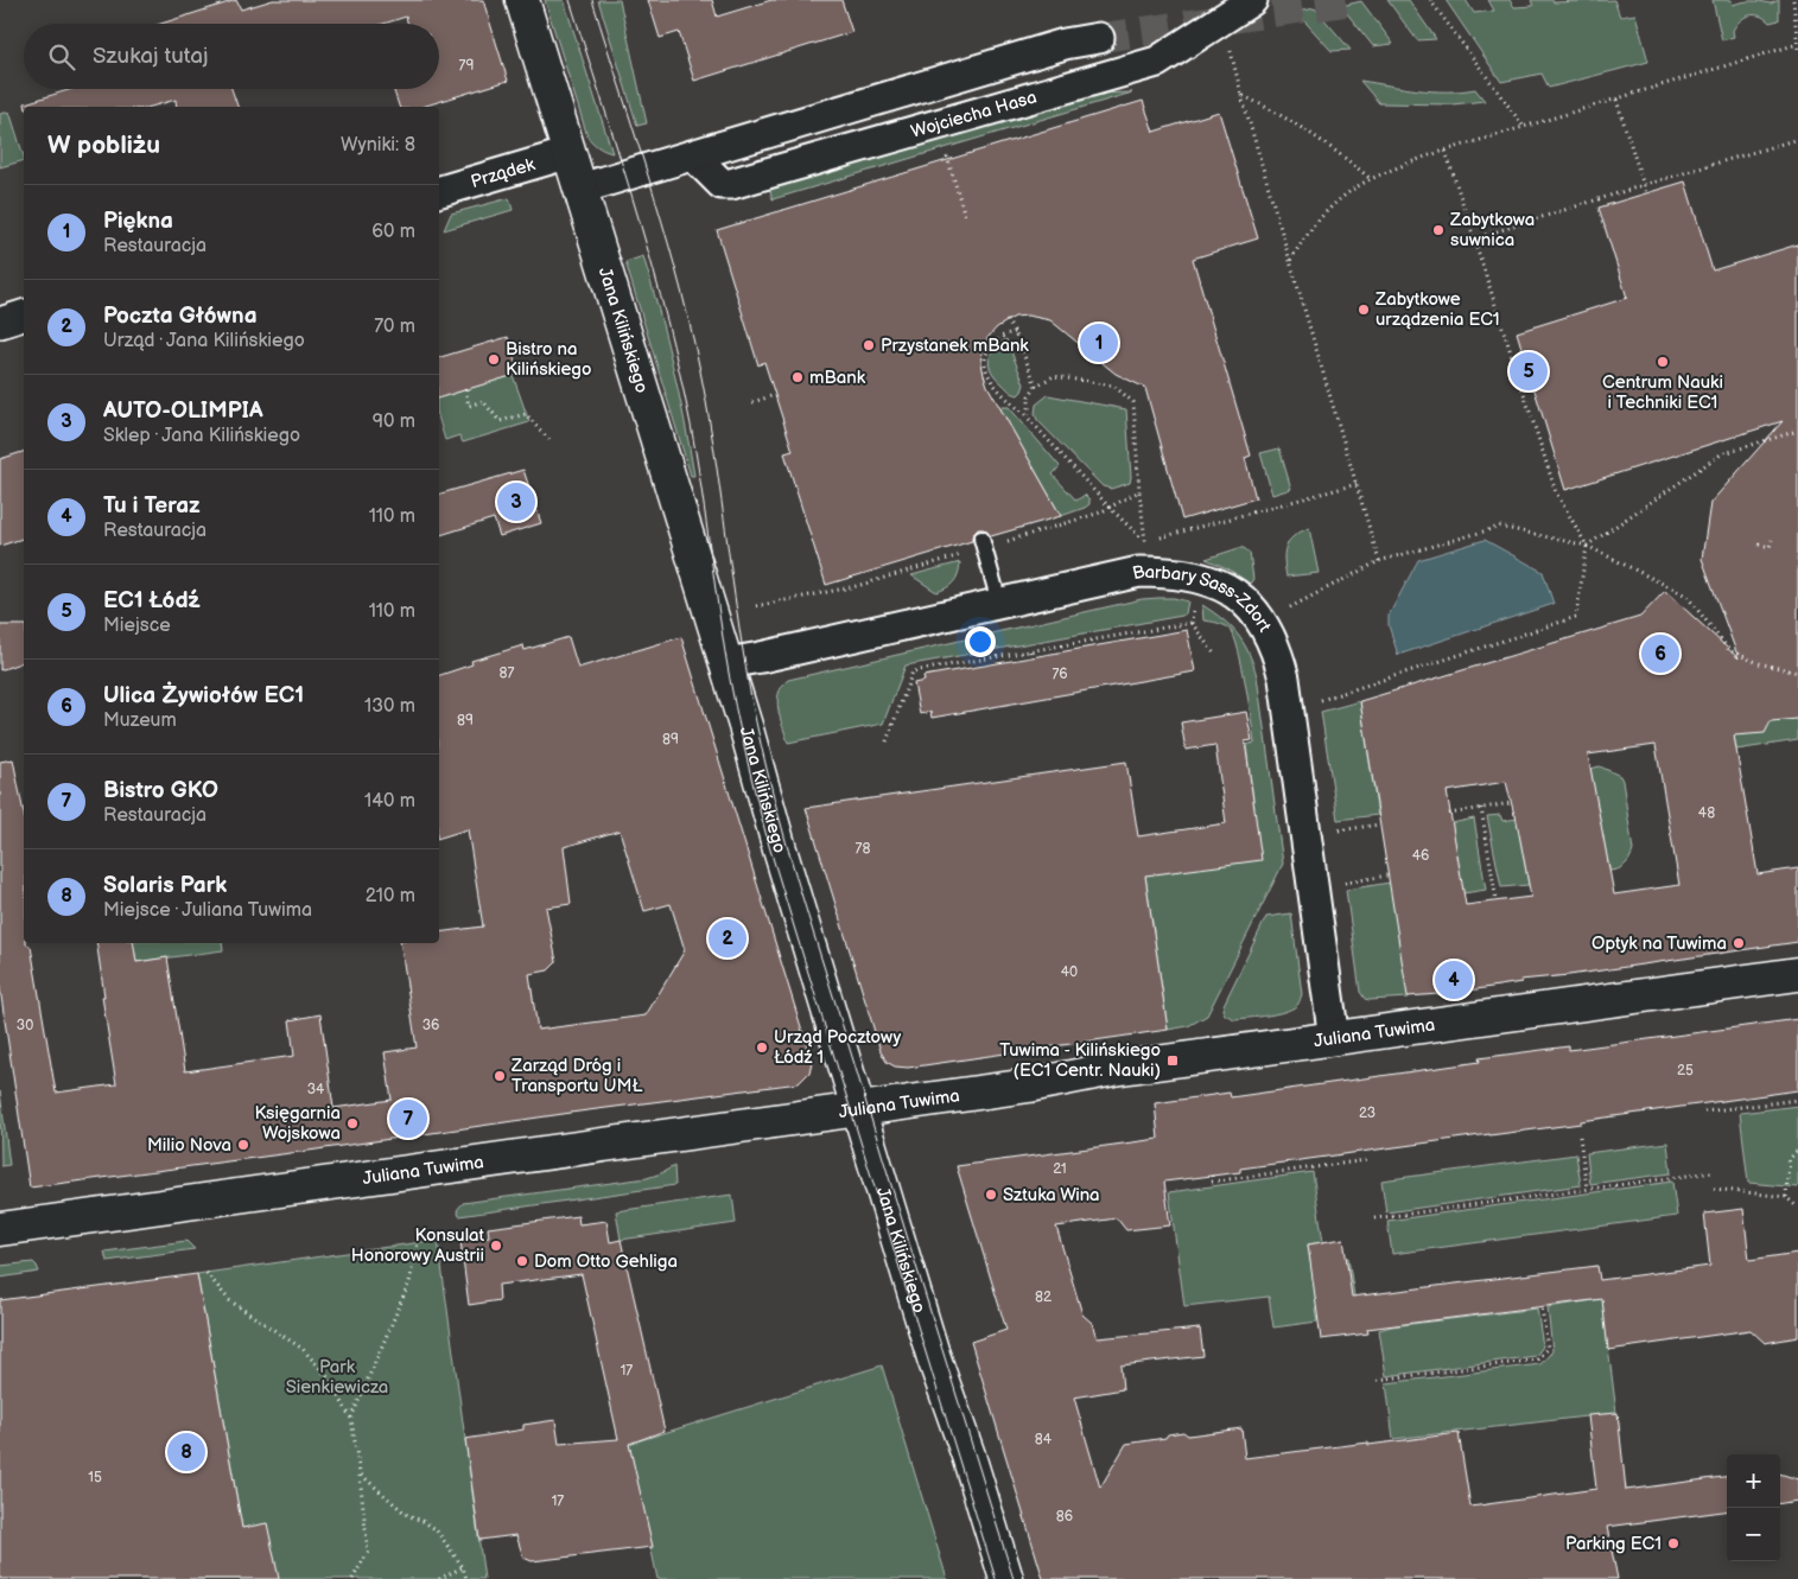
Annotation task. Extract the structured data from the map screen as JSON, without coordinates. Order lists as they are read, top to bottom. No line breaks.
{"streets":{"street":["Wojciecha Hasa","Prządek","Jana Kilińskiego","Barbary Sass-Zdort","Juliana Tuwima"]},"crossings":[["Prządek","Jana Kilińskiego"],["Jana Kilińskiego","Barbary Sass-Zdort"],["Jana Kilińskiego","Juliana Tuwima"],["Barbary Sass-Zdort","Juliana Tuwima"]],"parks":["Park Sienkiewicza"],"places":{"other":["Zabytkowa suwnica","Zabytkowe urządzenia EC1","Przystanek mBank","Bistro na Kilińskiego","Centrum Nauki i Techniki EC1","mBank","Optyk na Tuwima","Urząd Pocztowy Łódź 1","Zarząd Dróg i Transportu UMŁ","Księgarnia Wojskowa","Milio Nova","Sztuka Wina","Konsulat Honorowy Austrii","Dom Otto Gehliga","Parking EC1"],"transit":["Tuwima - Kilińskiego (EC1 Centr. Nauki)"]},"house_numbers":["79","87","76","89","89","48","78","46","40","30","36","25","34","23","21","82","17","84","15","17","86"],"page":{"search":"Szukaj tutaj","heading":["W pobliżu","Wyniki: 8"],"list":[{"mark":"1","name":"Piękna","note":"Restauracja","value":"60 m"},{"mark":"2","name":"Poczta Główna","note":"Urząd · Jana Kilińskiego","value":"70 m"},{"mark":"3","name":"AUTO-OLIMPIA","note":"Sklep · Jana Kilińskiego","value":"90 m"},{"mark":"4","name":"Tu i Teraz","note":"Restauracja","value":"110 m"},{"mark":"5","name":"EC1 Łódź","note":"Miejsce","value":"110 m"},{"mark":"6","name":"Ulica Żywiołów EC1","note":"Muzeum","value":"130 m"},{"mark":"7","name":"Bistro GKO","note":"Restauracja","value":"140 m"},{"mark":"8","name":"Solaris Park","note":"Miejsce · Juliana Tuwima","value":"210 m"}],"pins":["1","5","3","6","2","4","7","8"],"map_buttons":["+","−"]}}
